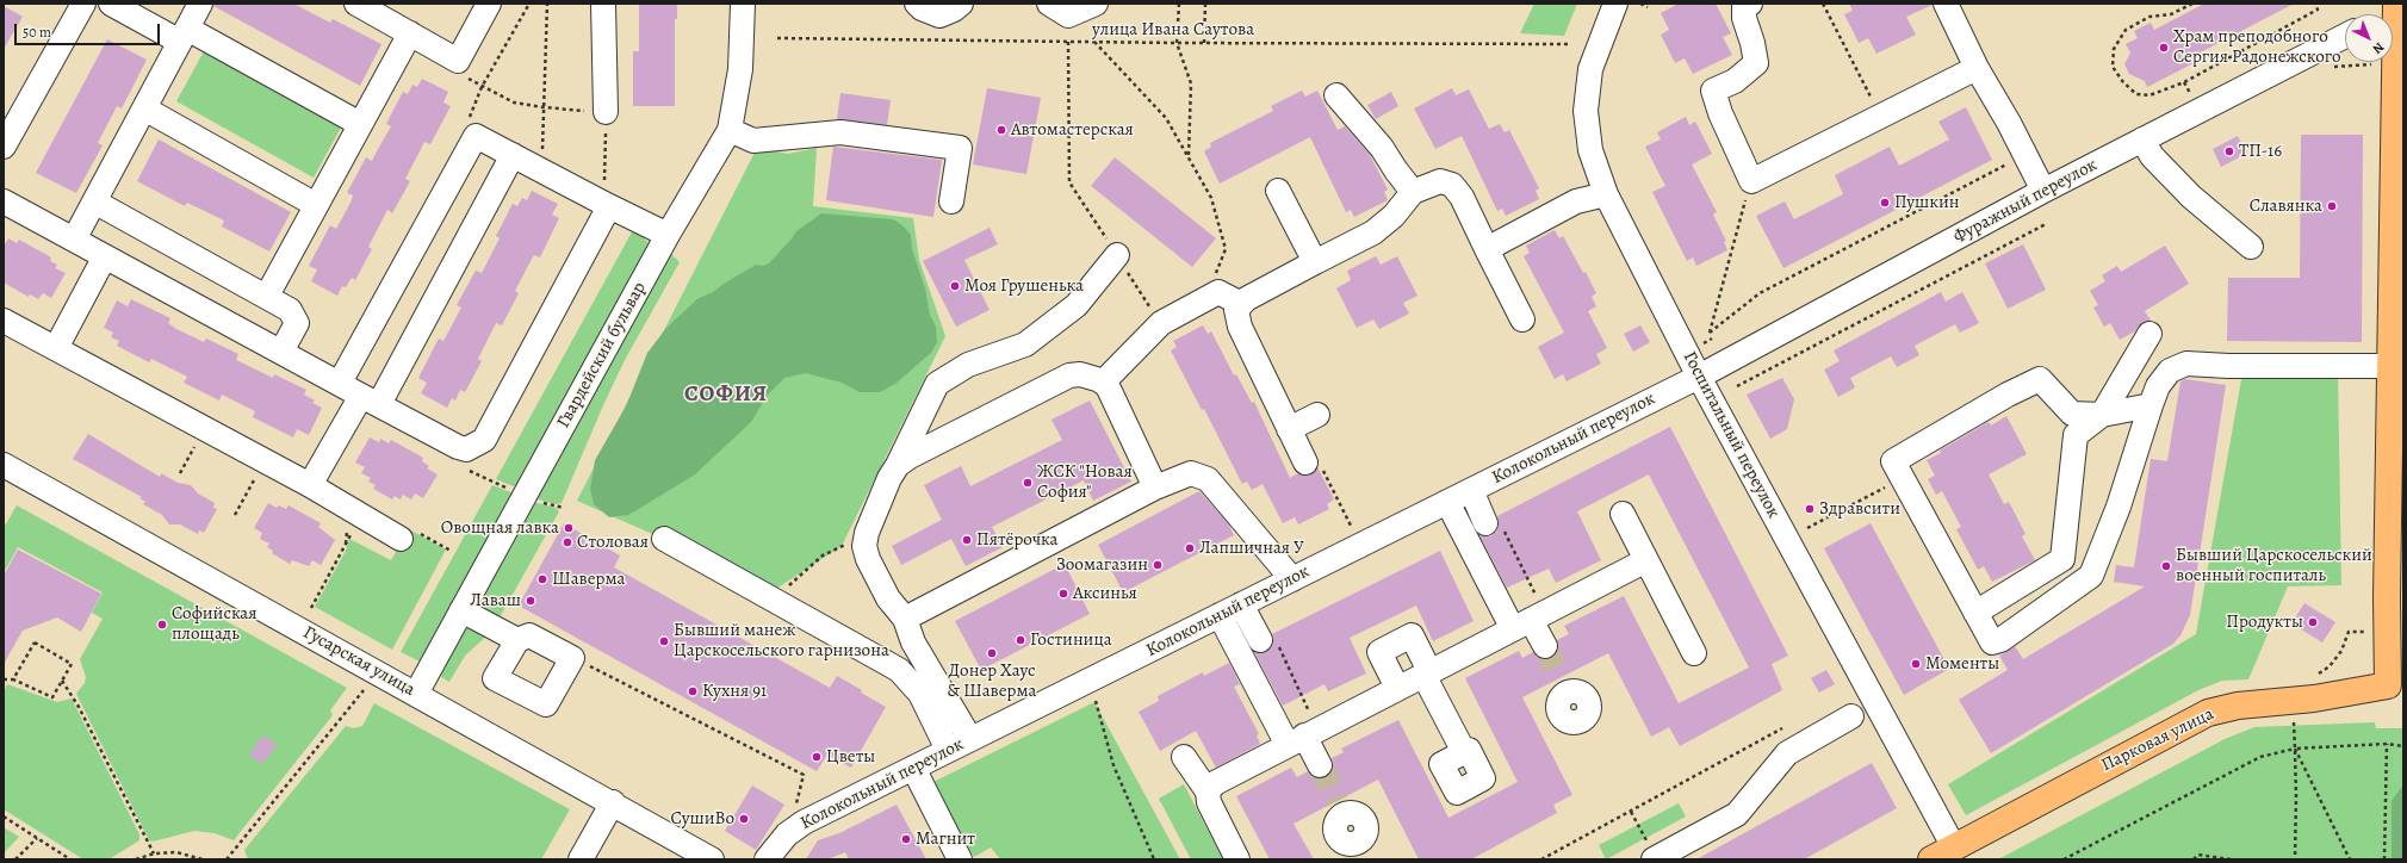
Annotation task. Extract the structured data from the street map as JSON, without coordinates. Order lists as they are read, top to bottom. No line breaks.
{"streets":{"main road":["Парковая улица"],"street":["Фуражный переулок","Гвардейский бульвар","Госпитальный переулок","Колокольный переулок","Гусарская улица"],"path":["улица Ивана Саутова"]},"crossings":[["Фуражный переулок","Госпитальный переулок"],["Фуражный переулок","Колокольный переулок"],["Гвардейский бульвар","Гусарская улица"],["Госпитальный переулок","Колокольный переулок"],["Госпитальный переулок","Парковая улица"]],"districts":["СОФИЯ"],"places":["Храм преподобного Сергия Радонежского","Автомастерская","ТП-16","Пушкин","Славянка","Моя Грушенька","ЖСК \"Новая София\"","Здравсити","Овощная лавка","Пятёрочка","Столовая","Лапшичная У","Зоомагазин","Бывший Царскосельский военный госпиталь","Шаверма","Аксинья","Лаваш","Продукты","Софийская площадь","Гостиница","Бывший манеж Царскосельского гарнизона","Донер Хаус & Шаверма","Моменты","Кухня 91","Цветы","СушиВо","Магнит"],"scale_bar":"50 m","north":"bottom right"}
